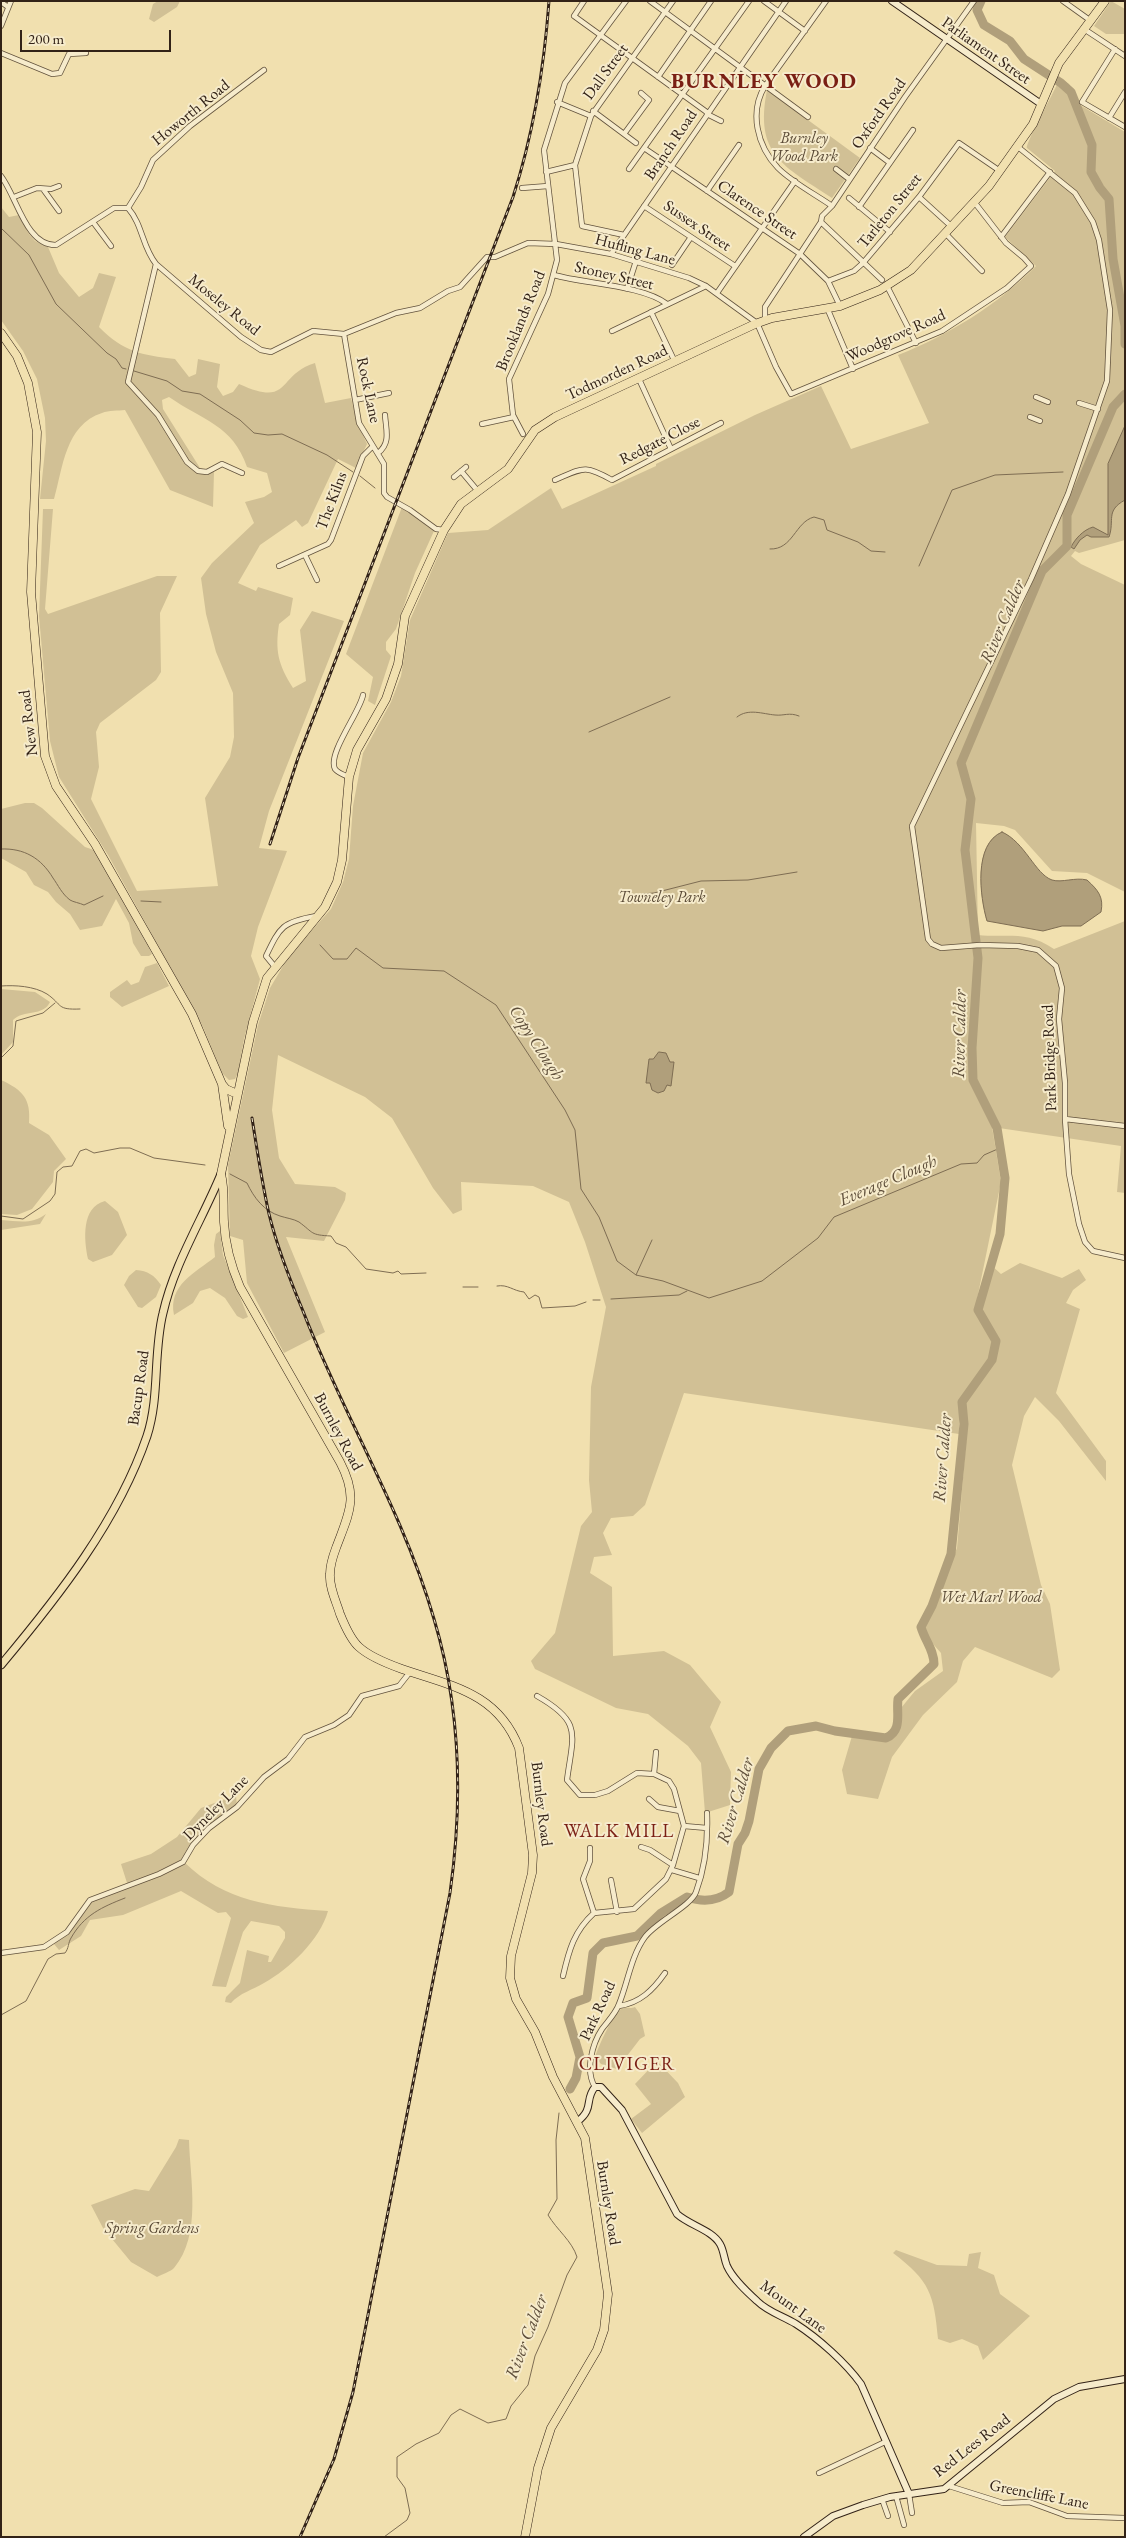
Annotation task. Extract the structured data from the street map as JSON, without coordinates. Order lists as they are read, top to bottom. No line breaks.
{"streets":{"highway":["Todmorden Road","New Road","Burnley Road"],"main road":["Bacup Road"],"street":["Parliament Street","Dall Street","Howorth Road","Oxford Road","Branch Road","Clarence Street","Tarleton Street","Sussex Street","Hufling Lane","Stoney Street","Moseley Road","Brooklands Road","Woodgrove Road","Rock Lane","Redgate Close","The Kilns","Park Bridge Road","Dyneley Lane","Park Road","Mount Lane","Red Lees Road","Greencliffe Lane"]},"crossings":[["Parliament Street","Oxford Road"],["Parliament Street","Todmorden Road"],["Howorth Road","Moseley Road"],["Oxford Road","Clarence Street"],["Oxford Road","Hufling Lane"],["Oxford Road","Woodgrove Road"],["Oxford Road","Todmorden Road"],["Branch Road","Clarence Street"],["Branch Road","Sussex Street"],["Branch Road","Hufling Lane"],["Clarence Street","Tarleton Street"],["Clarence Street","Todmorden Road"],["Tarleton Street","Todmorden Road"],["Hufling Lane","Moseley Road"],["Hufling Lane","Brooklands Road"],["Hufling Lane","Woodgrove Road"],["Hufling Lane","Todmorden Road"],["Stoney Street","Brooklands Road"],["Moseley Road","Rock Lane"],["Woodgrove Road","Todmorden Road"],["Todmorden Road","Rock Lane"],["Todmorden Road","New Road"],["Todmorden Road","Burnley Road"],["Rock Lane","The Kilns"],["New Road","Burnley Road"],["Bacup Road","Burnley Road"],["Burnley Road","Dyneley Lane"],["Burnley Road","Park Road"],["Park Road","Mount Lane"],["Mount Lane","Red Lees Road"],["Red Lees Road","Greencliffe Lane"]],"districts":["BURNLEY WOOD","WALK MILL","CLIVIGER"],"water":["River Calder","Copy Clough","Everage Clough"],"parks":["Burnley Wood Park","Towneley Park","Wet Marl Wood","Spring Gardens"],"scale_bar":"200 m"}
